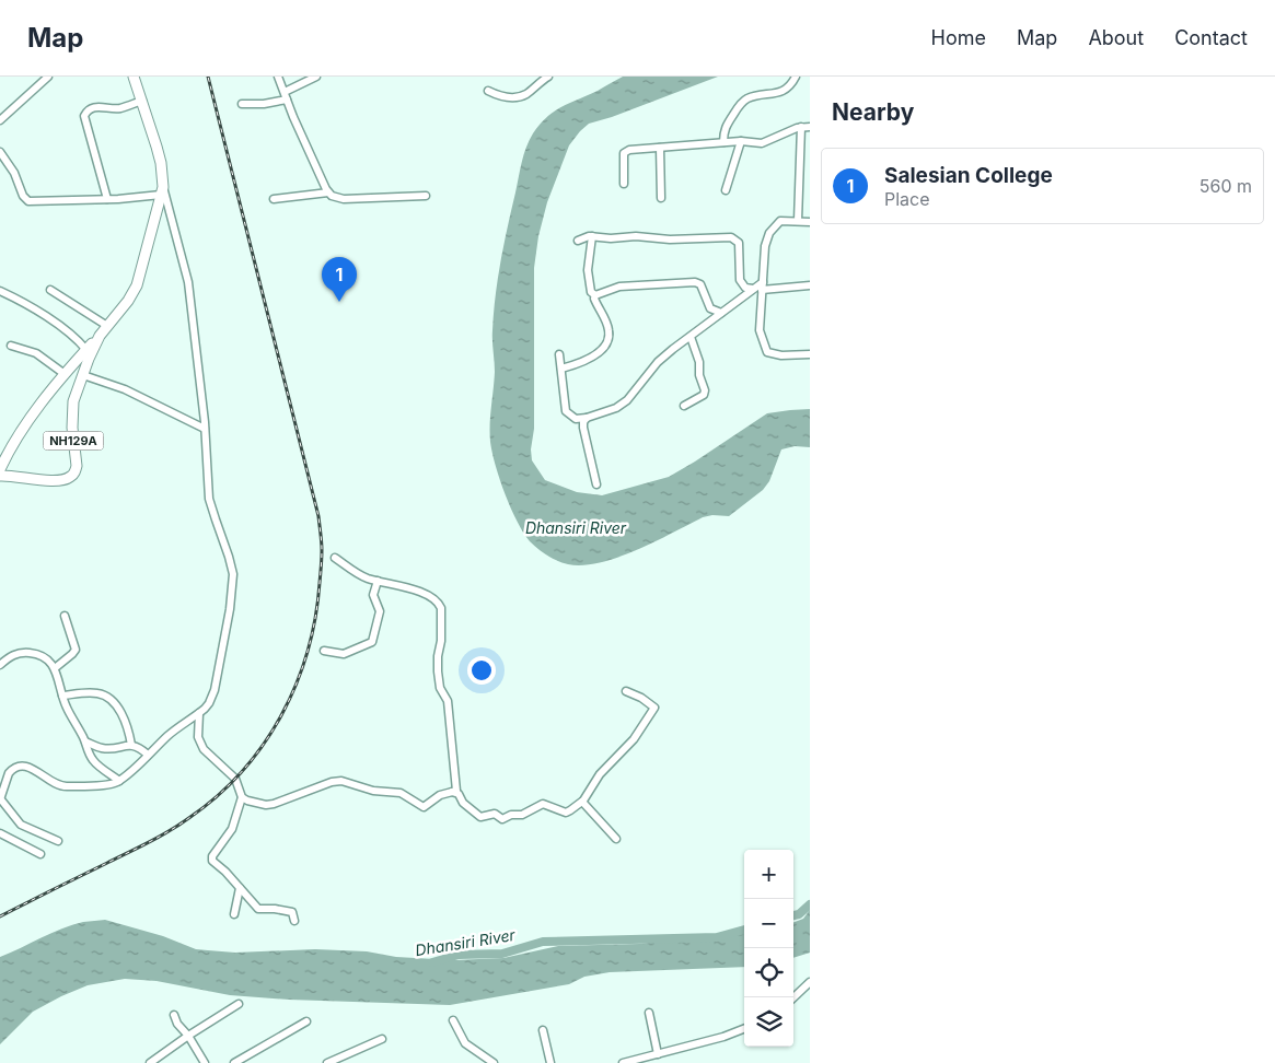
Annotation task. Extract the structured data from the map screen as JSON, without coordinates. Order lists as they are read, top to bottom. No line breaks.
{"streets":{"highway":["NH129A"]},"water":["Dhansiri River"],"page":{"header":"Map","nav":["Home","Map","About","Contact"],"heading":"Nearby","list":[{"mark":"1","name":"Salesian College","note":"Place","value":"560 m"}],"pins":"1","map_buttons":["+","−"]}}
